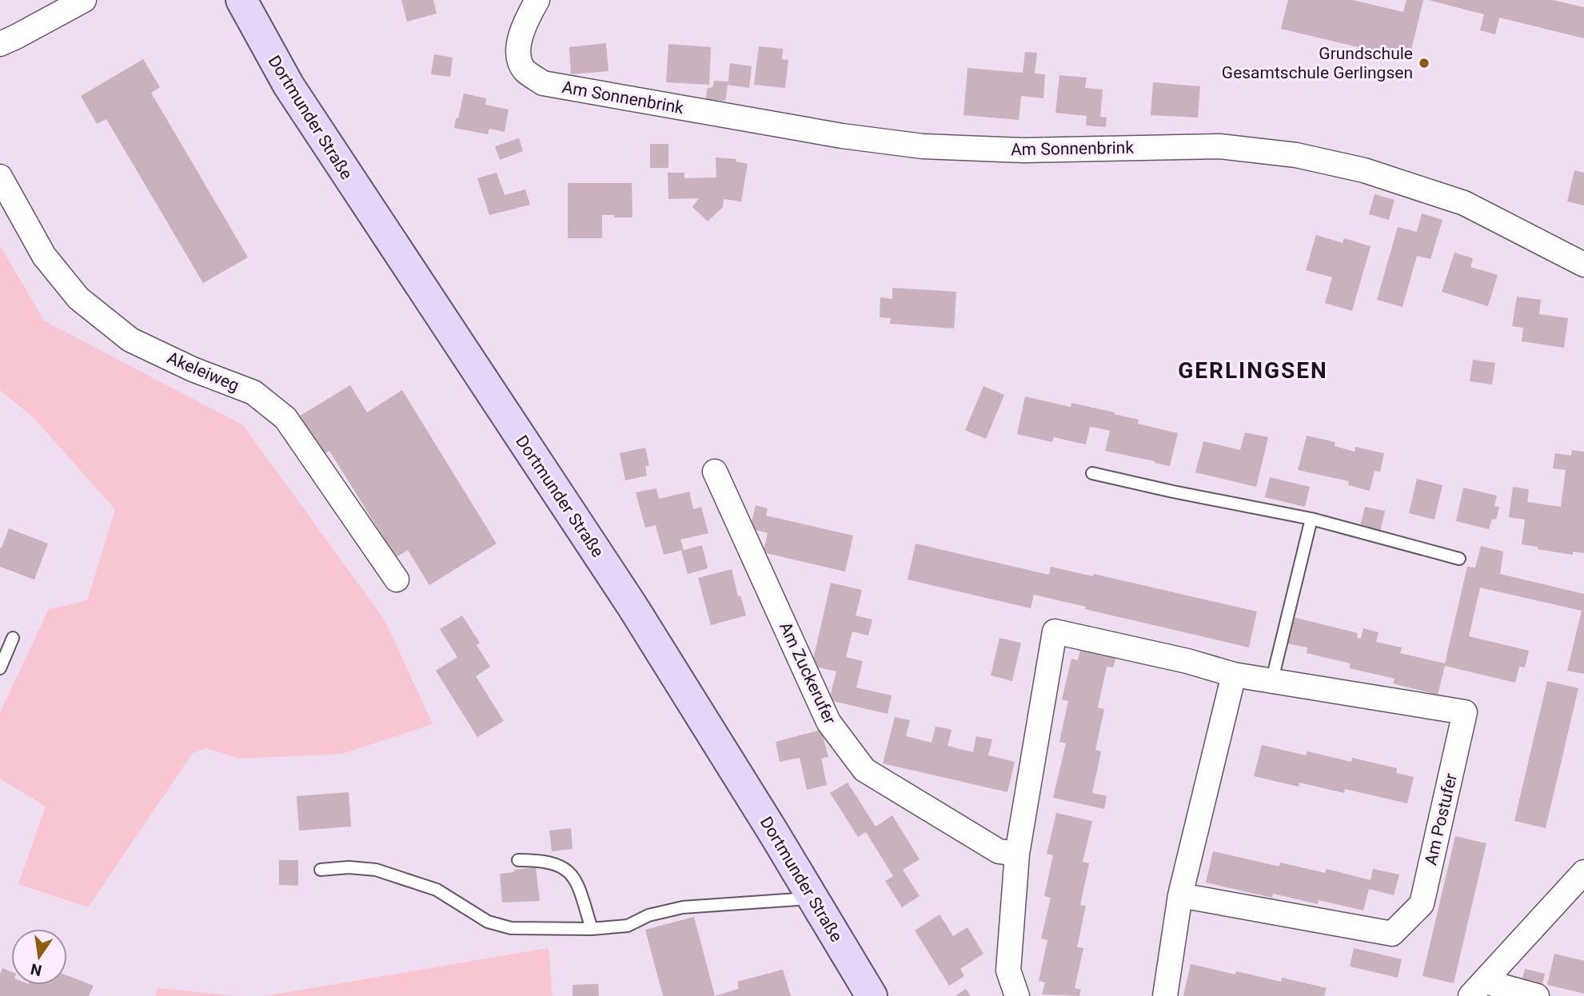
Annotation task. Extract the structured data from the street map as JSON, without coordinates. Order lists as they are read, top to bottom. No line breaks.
{"streets":{"main road":["Dortmunder Straße"],"street":["Am Sonnenbrink","Akeleiweg","Am Zuckerufer","Am Postufer"]},"crossings":[["Am Zuckerufer","Am Postufer"]],"districts":["GERLINGSEN"],"places":["Grundschule Gesamtschule Gerlingsen"],"north":"bottom"}
